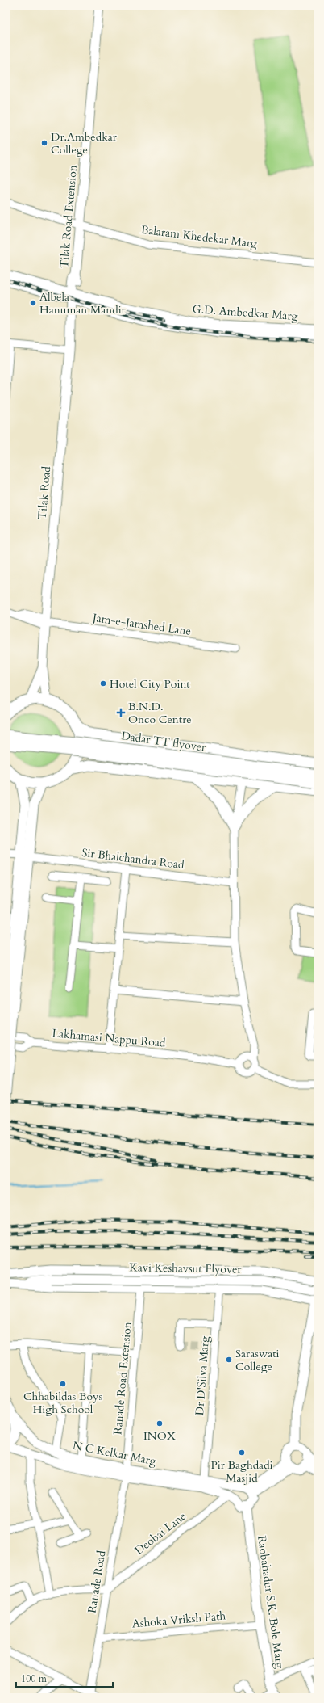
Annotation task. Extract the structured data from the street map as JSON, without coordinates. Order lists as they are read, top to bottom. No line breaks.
{"streets":{"highway":["Dadar TT flyover"],"main road":["Tilak Road Extension","G.D. Ambedkar Marg","Tilak Road","Kavi Keshavsut Flyover","N C Kelkar Marg","Raobahadur S.K. Bole Marg"],"street":["Balaram Khedekar Marg","Jam-e-Jamshed Lane","Sir Bhalchandra Road","Lakhamasi Nappu Road","Dr D'Silva Marg","Ranade Road Extension","Deobai Lane","Ranade Road","Ashoka Vriksh Path"]},"crossings":[["Tilak Road Extension","Balaram Khedekar Marg"],["Tilak Road Extension","G.D. Ambedkar Marg"],["Tilak Road Extension","Tilak Road"],["G.D. Ambedkar Marg","Tilak Road"],["Tilak Road","Jam-e-Jamshed Lane"],["Dr D'Silva Marg","N C Kelkar Marg"],["Ranade Road Extension","N C Kelkar Marg"],["Ranade Road Extension","Ranade Road"],["N C Kelkar Marg","Deobai Lane"],["N C Kelkar Marg","Ranade Road"],["N C Kelkar Marg","Raobahadur S.K. Bole Marg"],["Deobai Lane","Ranade Road"],["Ranade Road","Ashoka Vriksh Path"],["Raobahadur S.K. Bole Marg","Ashoka Vriksh Path"]],"places":{"other":["Dr.Ambedkar College","Albela Hanuman Mandir","Hotel City Point","Saraswati College","Chhabildas Boys High School","INOX","Pir Baghdadi Masjid"],"health":["B.N.D. Onco Centre"]},"scale_bar":"100 m"}
